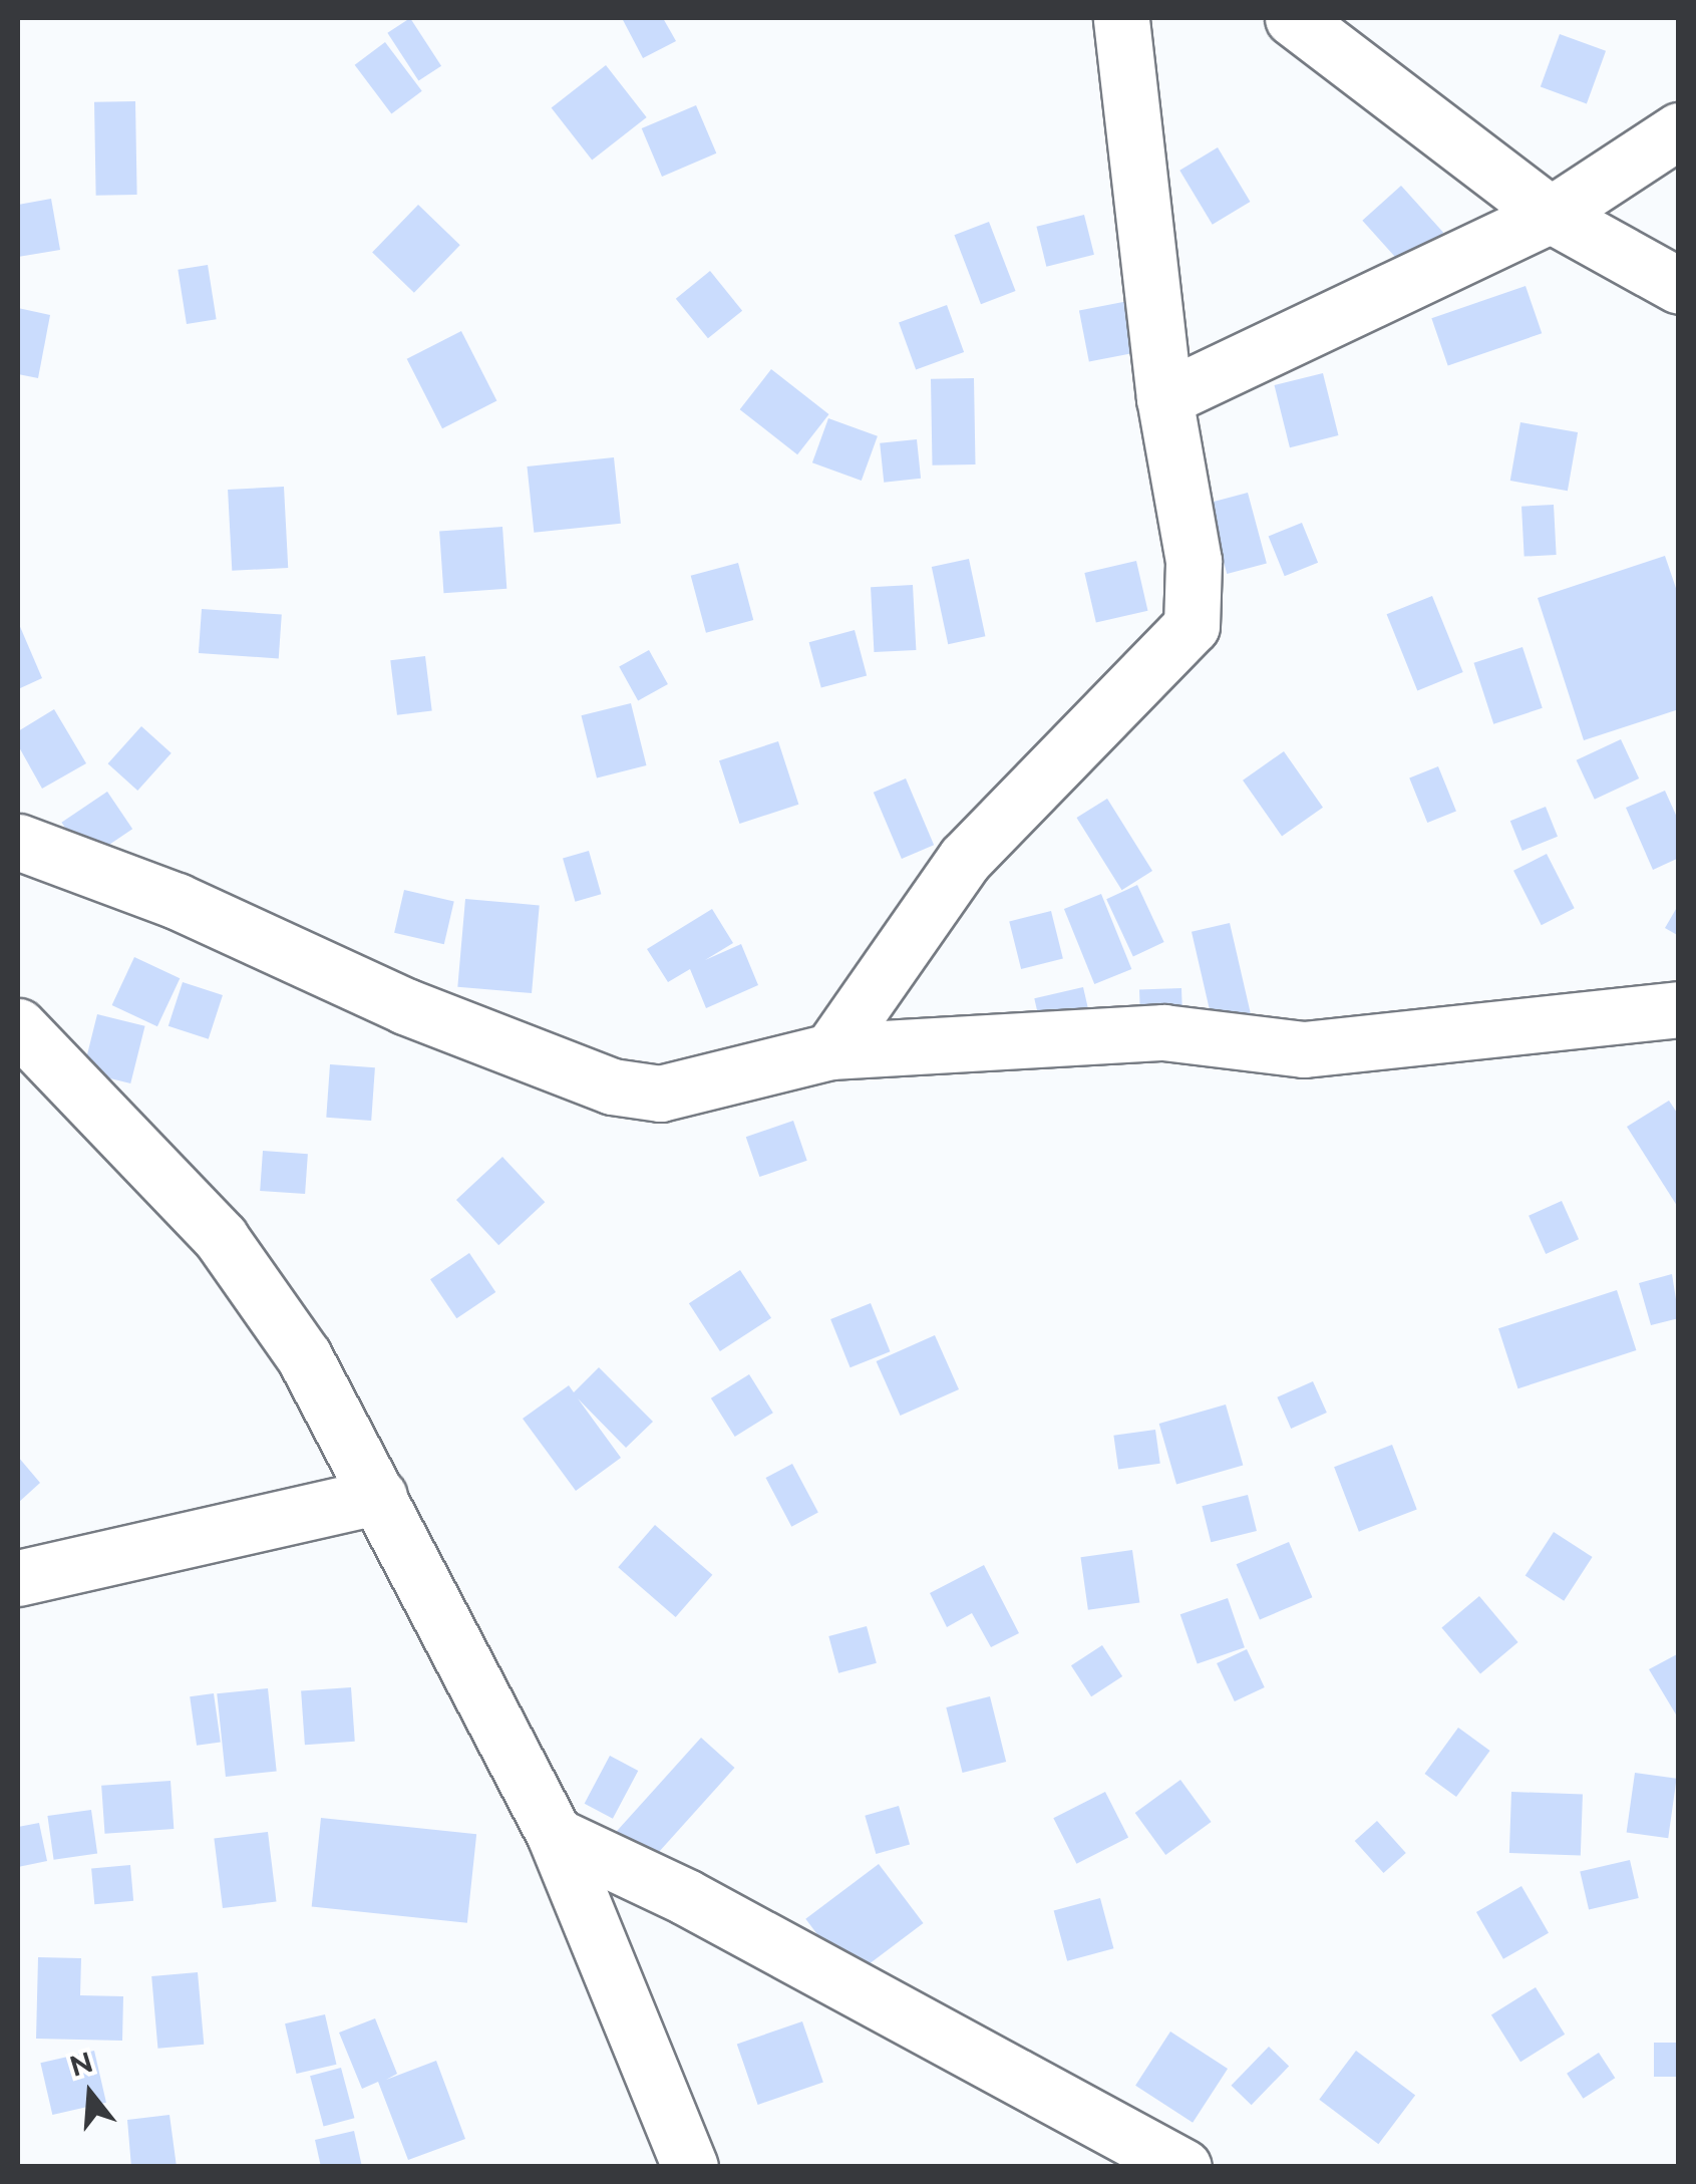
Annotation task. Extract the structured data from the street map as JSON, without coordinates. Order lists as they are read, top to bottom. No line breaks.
{"north":"top"}
